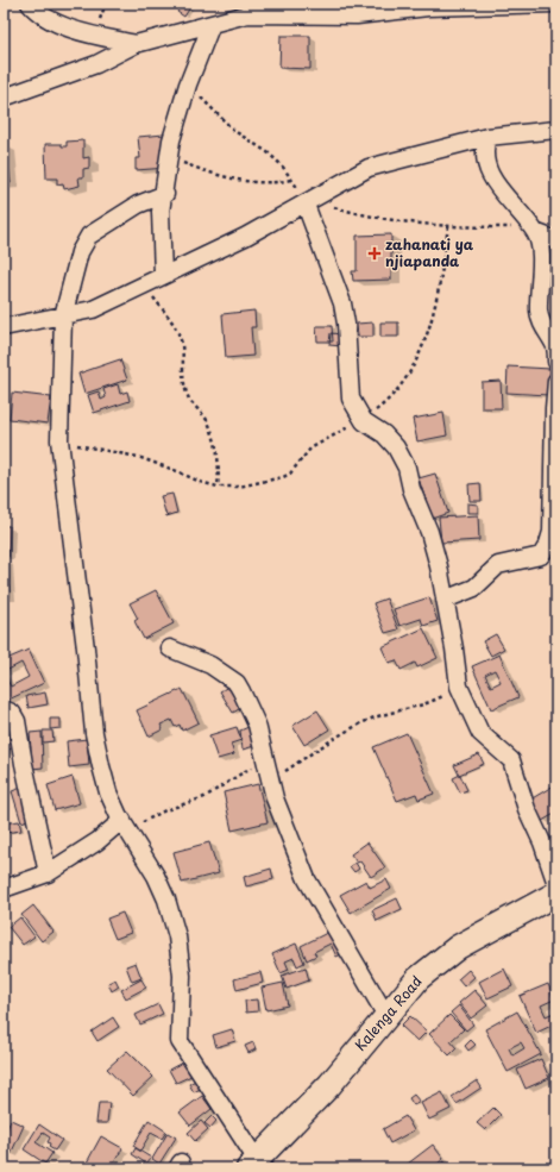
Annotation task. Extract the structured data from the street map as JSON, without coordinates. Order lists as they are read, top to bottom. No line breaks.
{"streets":{"main road":["Kalenga Road"]},"places":{"health":["zahanati ya njiapanda"]}}
